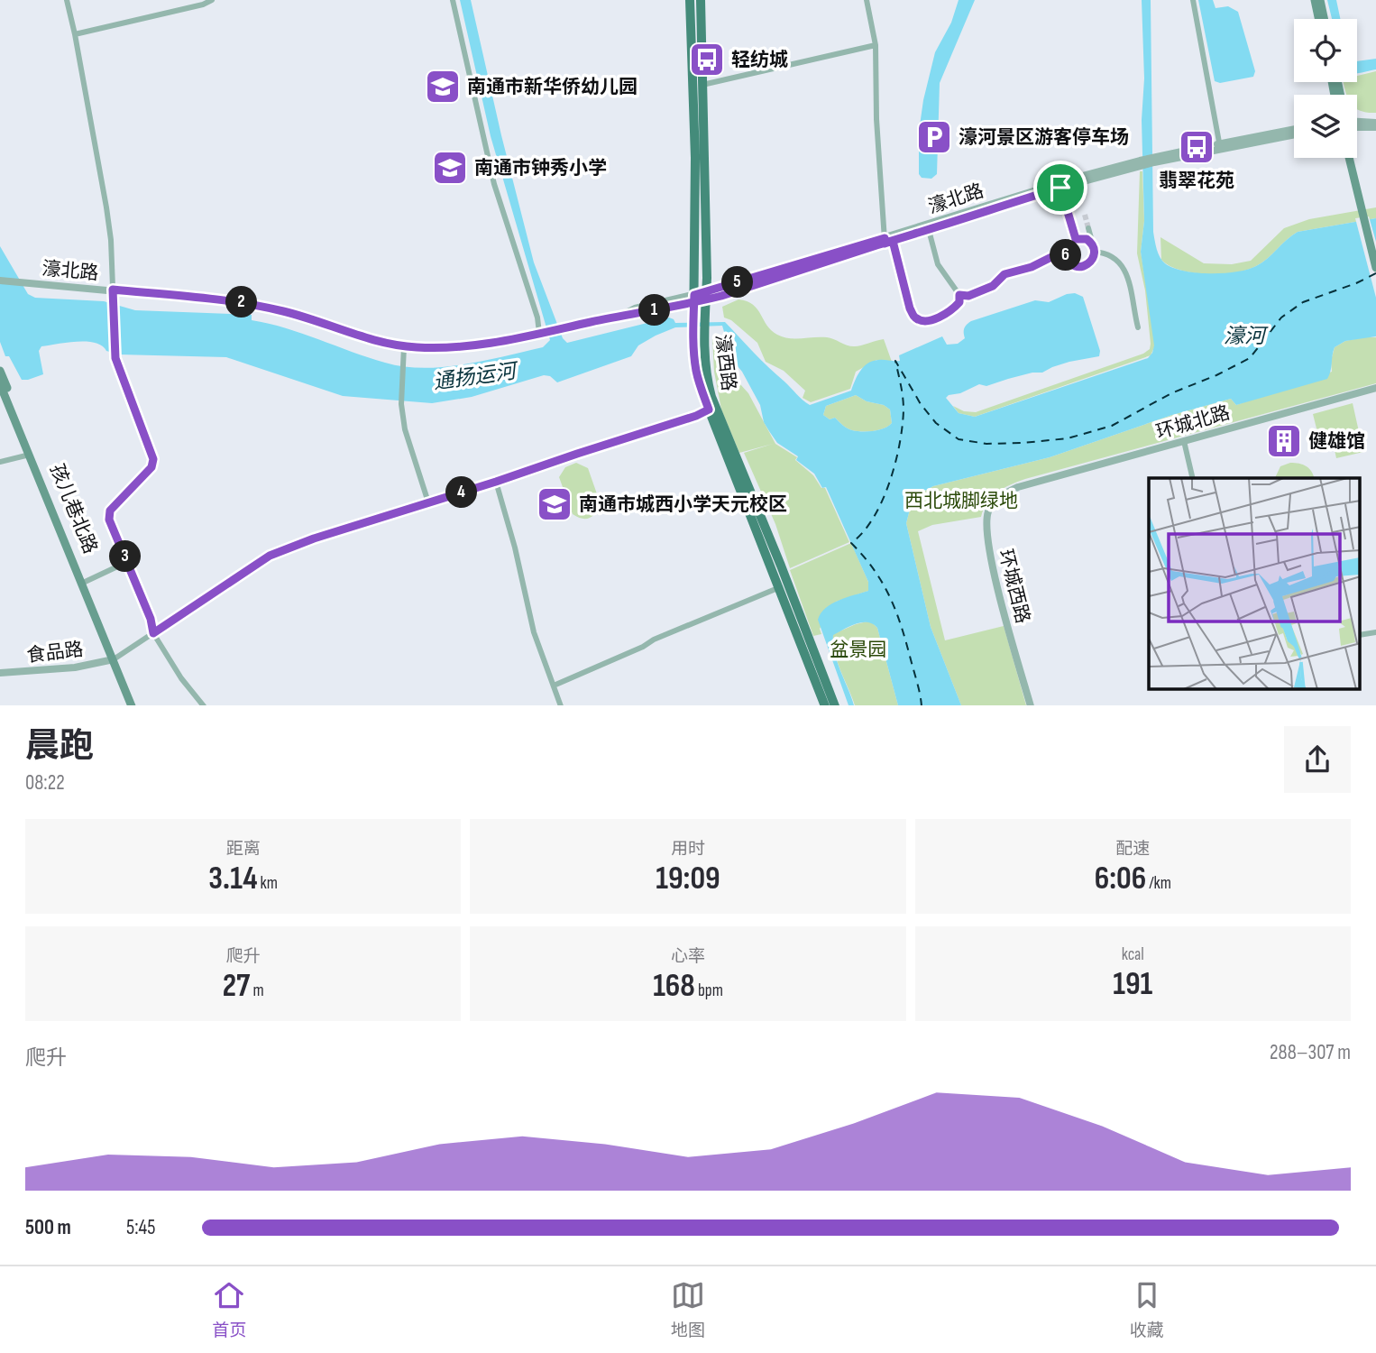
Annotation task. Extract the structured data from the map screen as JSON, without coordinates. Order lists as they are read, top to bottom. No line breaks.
{"streets":{"main road":["濠西路","孩儿巷北路"],"street":["濠北路","环城北路","环城西路","食品路"]},"crossings":[["濠北路","濠西路"],["环城北路","环城西路"],["孩儿巷北路","食品路"]],"water":["濠河","通扬运河"],"parks":["西北城脚绿地","盆景园"],"places":{"bus stop":["轻纺城","翡翠花苑"],"school or university":["南通市新华侨幼儿园","南通市钟秀小学","南通市城西小学天元校区"],"parking":["濠河景区游客停车场"],"building":["健雄馆"]},"page":{"pins":["6","5","2","1","4","3"],"heading":["晨跑","08:22"],"stats":[["距离","3.14 km"],["用时","19:09"],["配速","6:06 /km"],["爬升","27 m"],["心率","168 bpm"],["kcal","191"]],"chart":["爬升","288–307 m"],"list":[{"name":"500 m","note":"5:45"}],"tabs":["首页","地图","收藏"]}}
